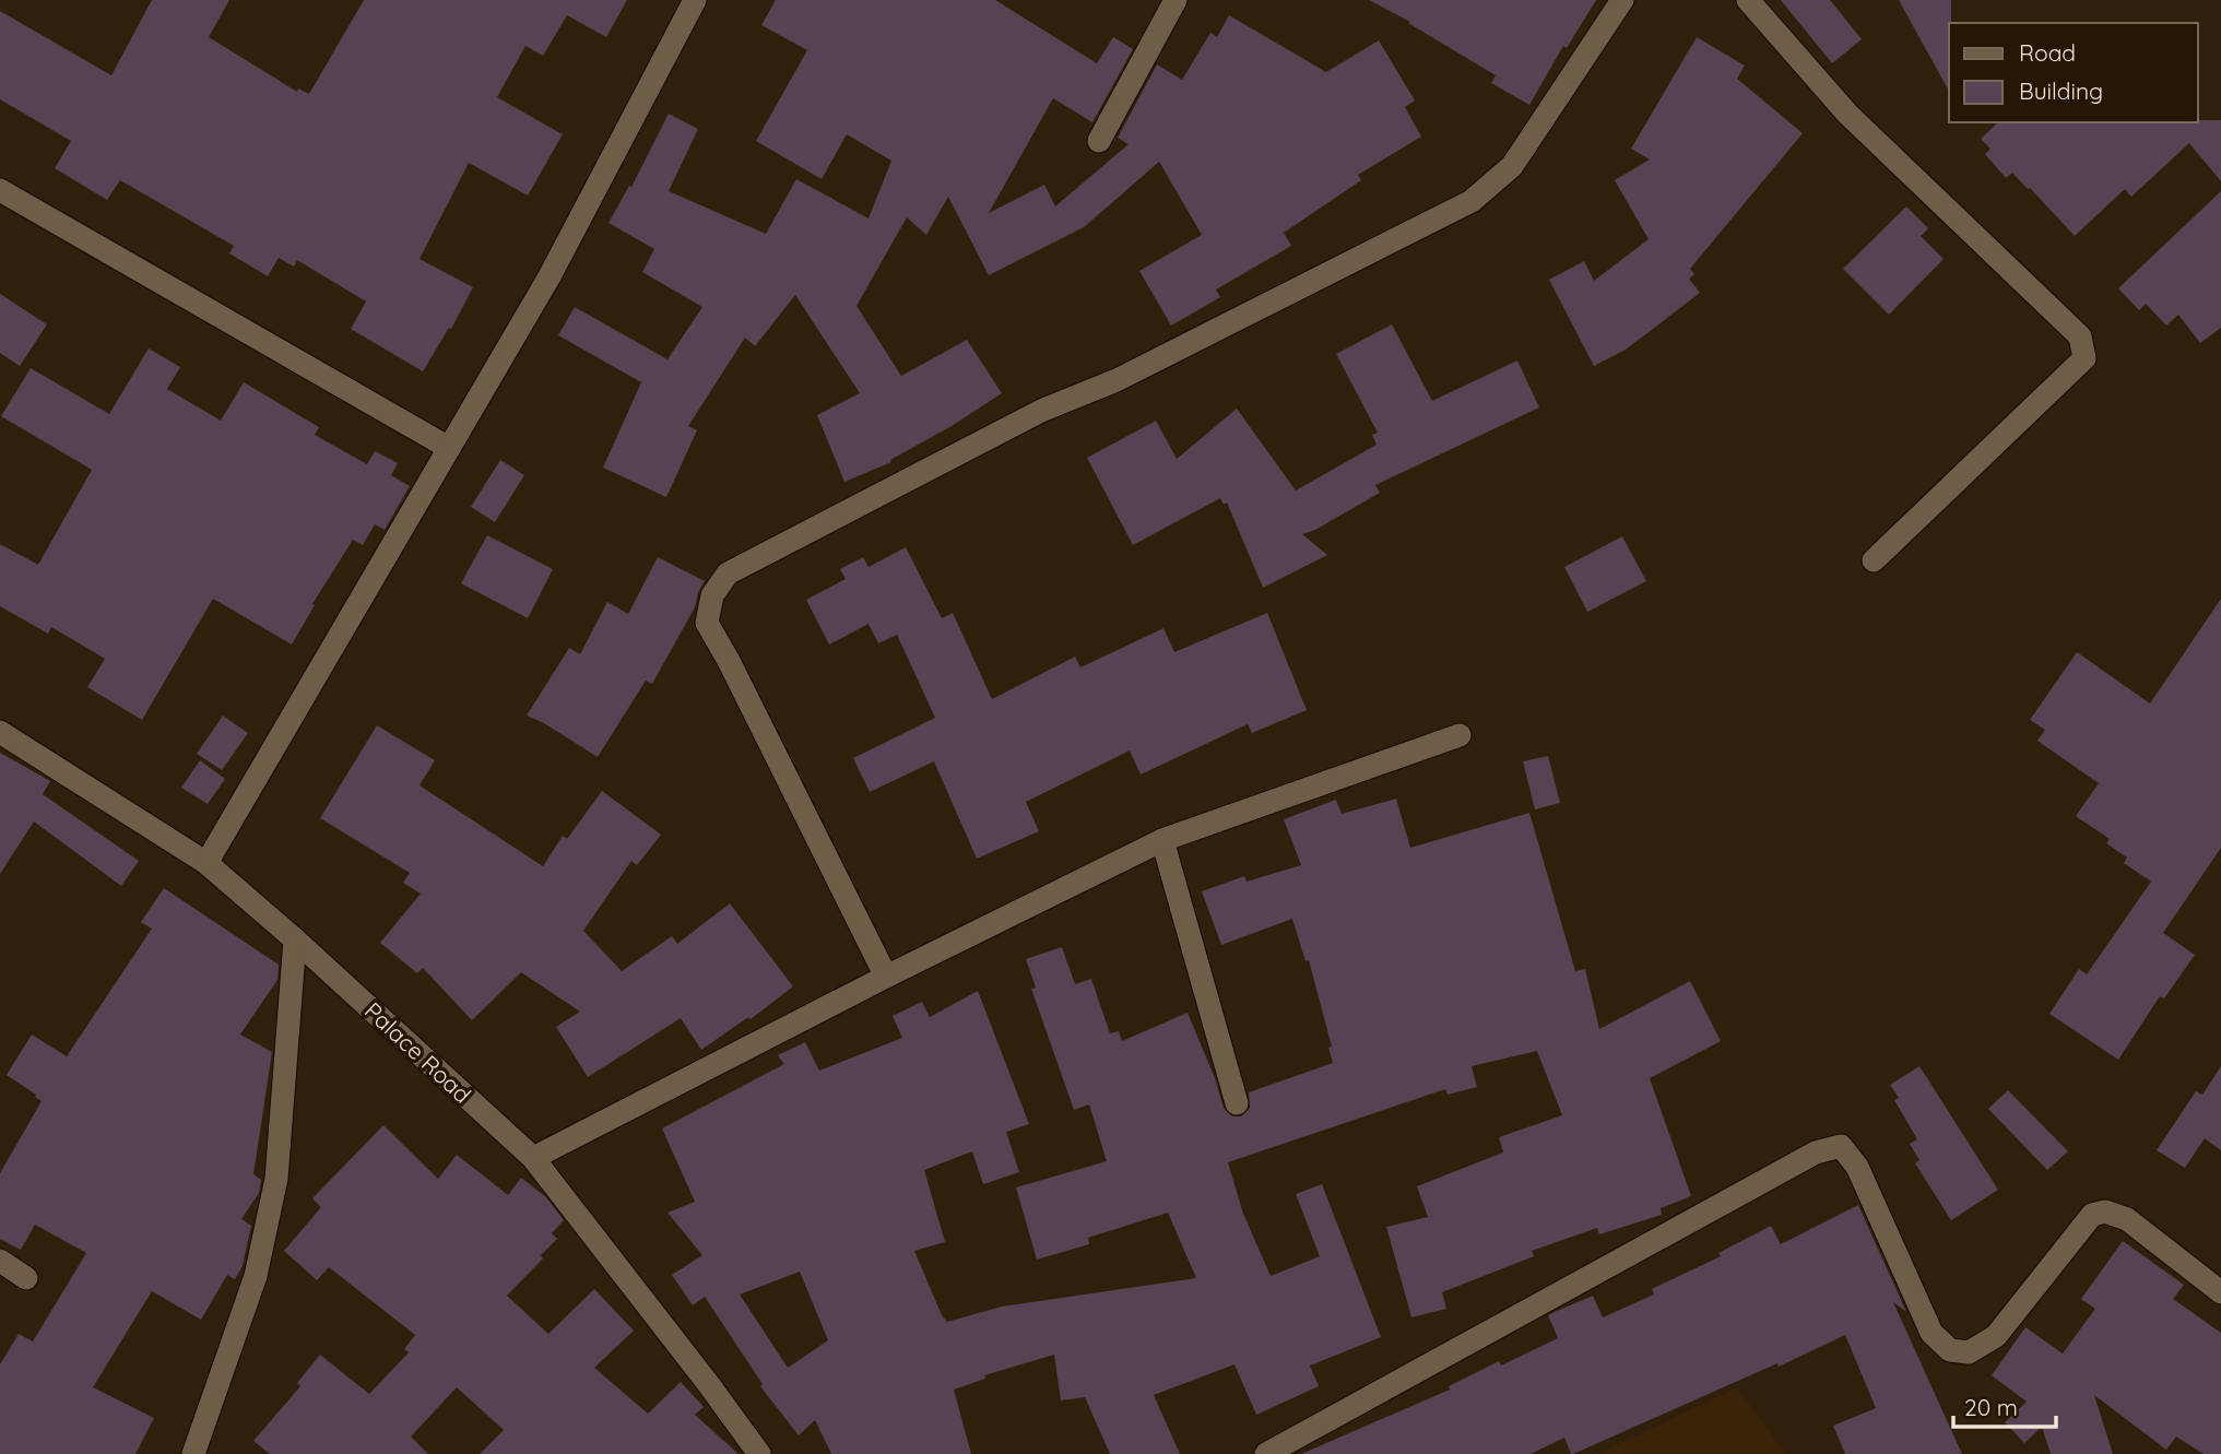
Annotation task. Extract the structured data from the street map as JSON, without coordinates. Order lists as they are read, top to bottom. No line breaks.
{"streets":{"street":["Palace Road"]},"legend":["Road","Building"],"scale_bar":"20 m"}
